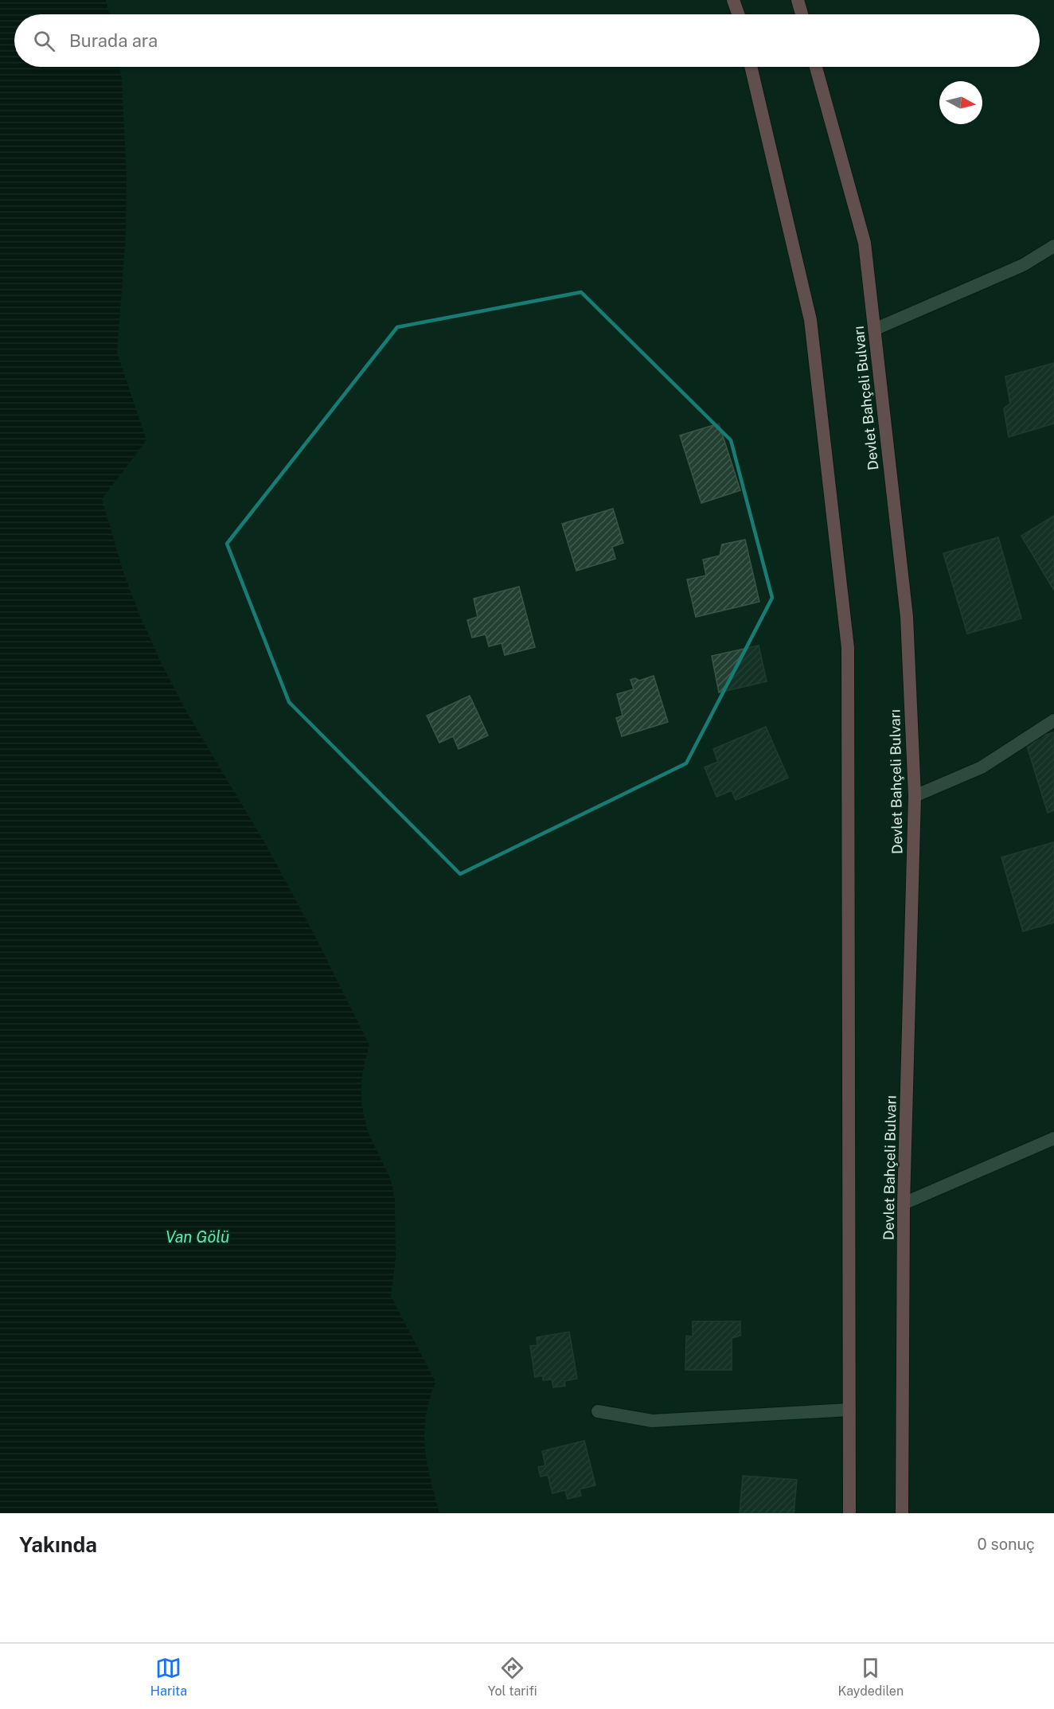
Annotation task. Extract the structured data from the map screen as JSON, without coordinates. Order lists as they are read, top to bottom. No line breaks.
{"streets":{"highway":["Devlet Bahçeli Bulvarı"]},"water":["Van Gölü"],"north":"right","page":{"search":"Burada ara","heading":["Yakında","0 sonuç"],"nav":["Harita","Yol tarifi","Kaydedilen"]}}
